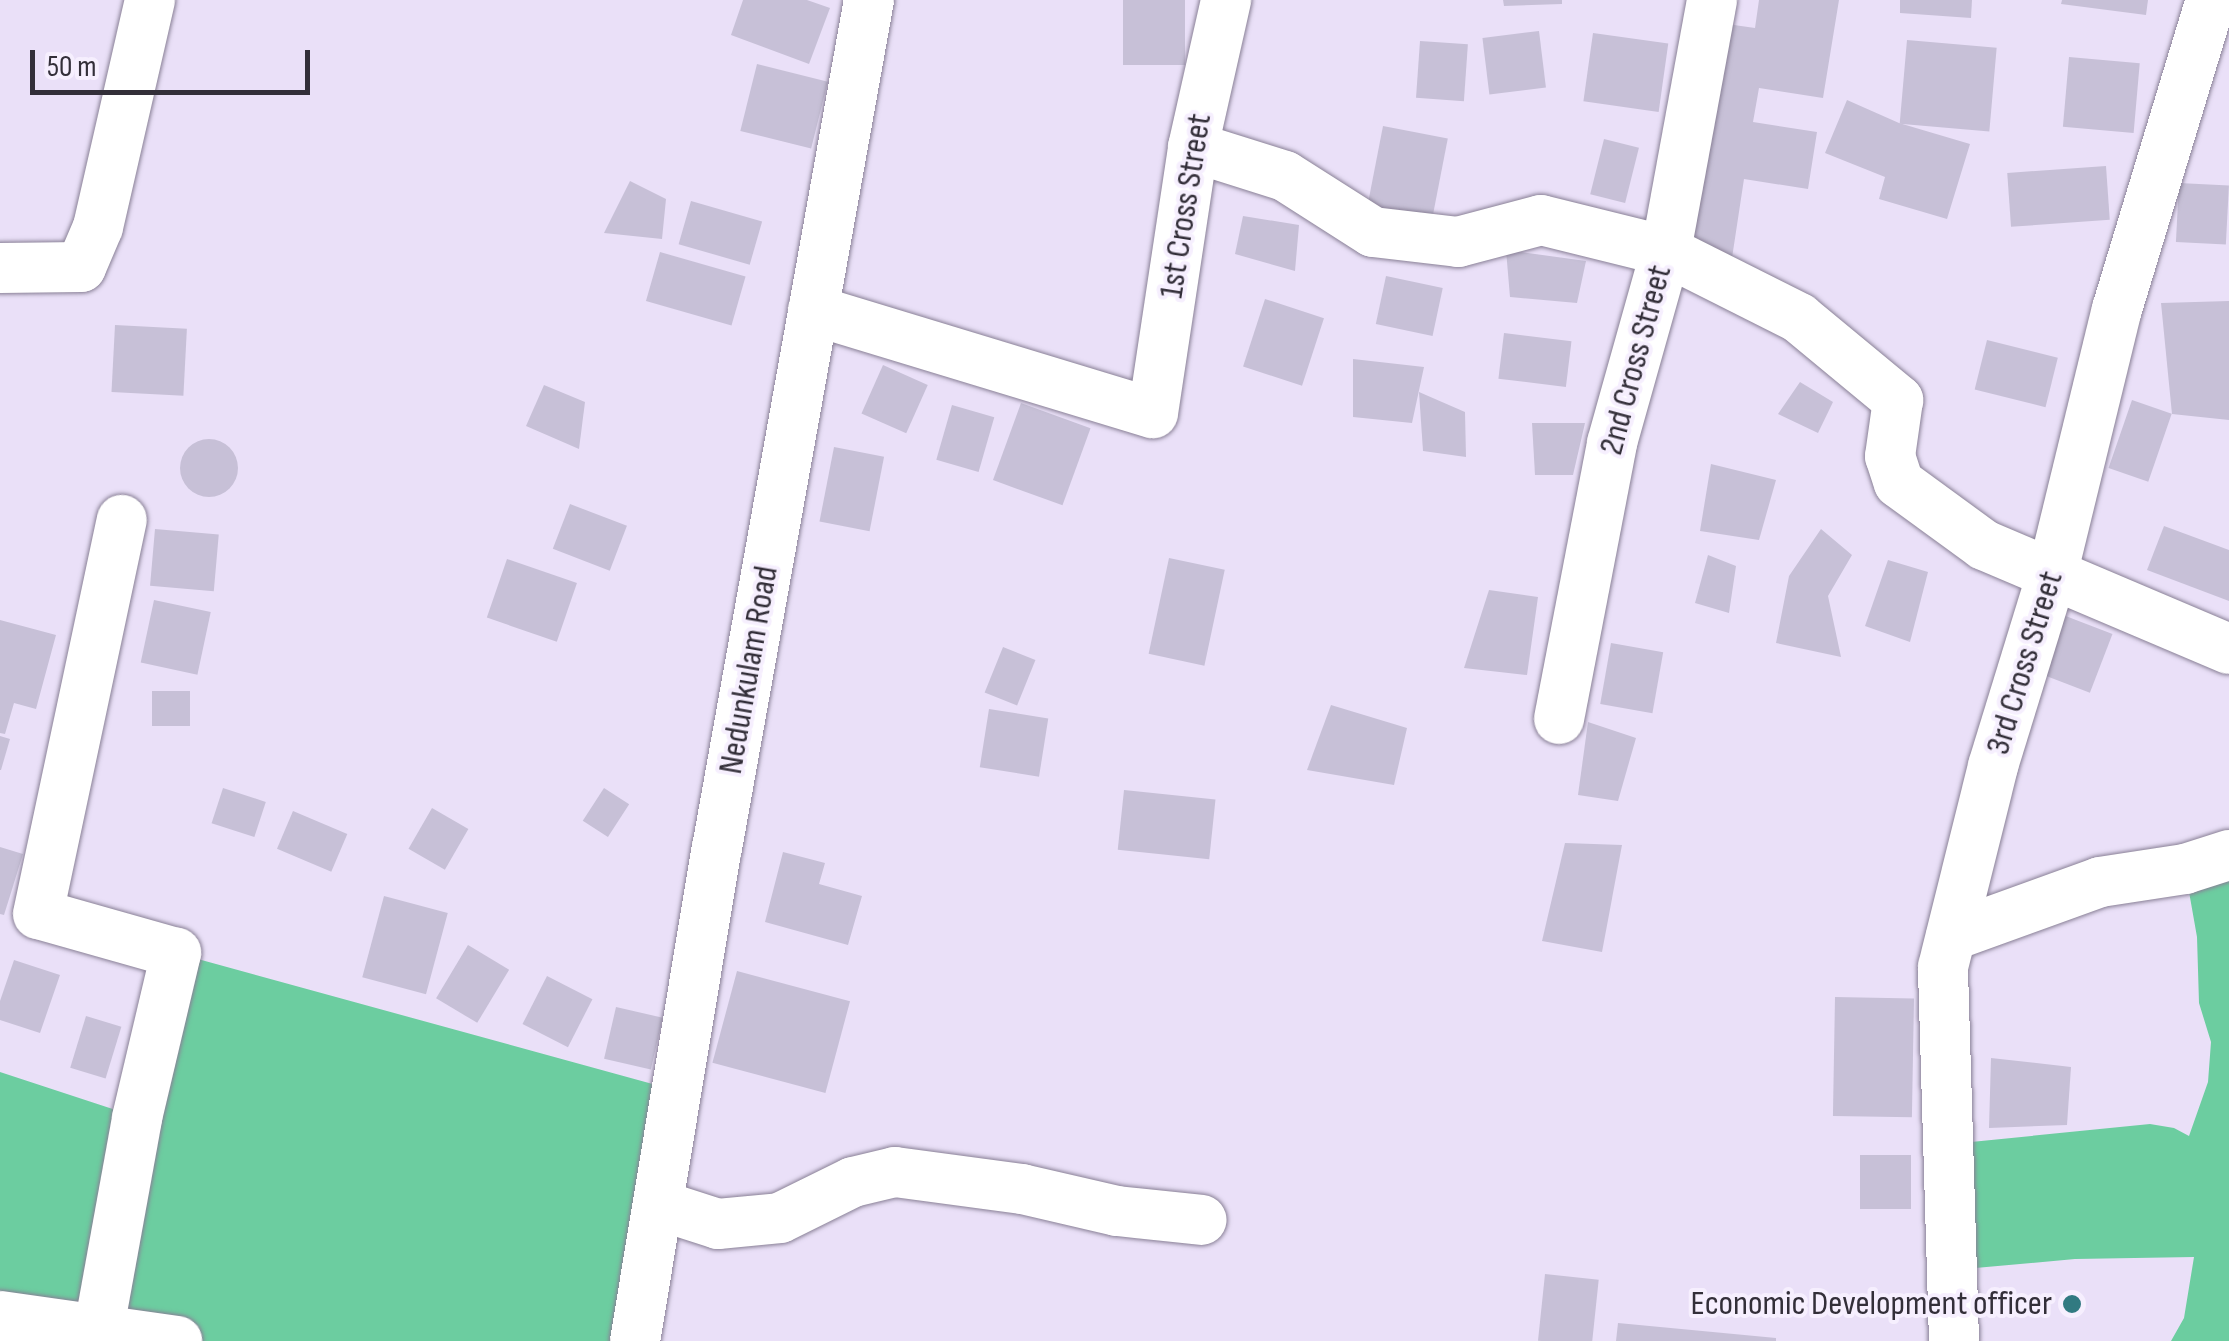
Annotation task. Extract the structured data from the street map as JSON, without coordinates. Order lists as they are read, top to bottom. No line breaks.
{"streets":{"street":["1st Cross Street","2nd Cross Street","3rd Cross Street","Nedunkulam Road"]},"crossings":[["1st Cross Street","Nedunkulam Road"]],"places":["Economic Development officer"],"scale_bar":"50 m"}
